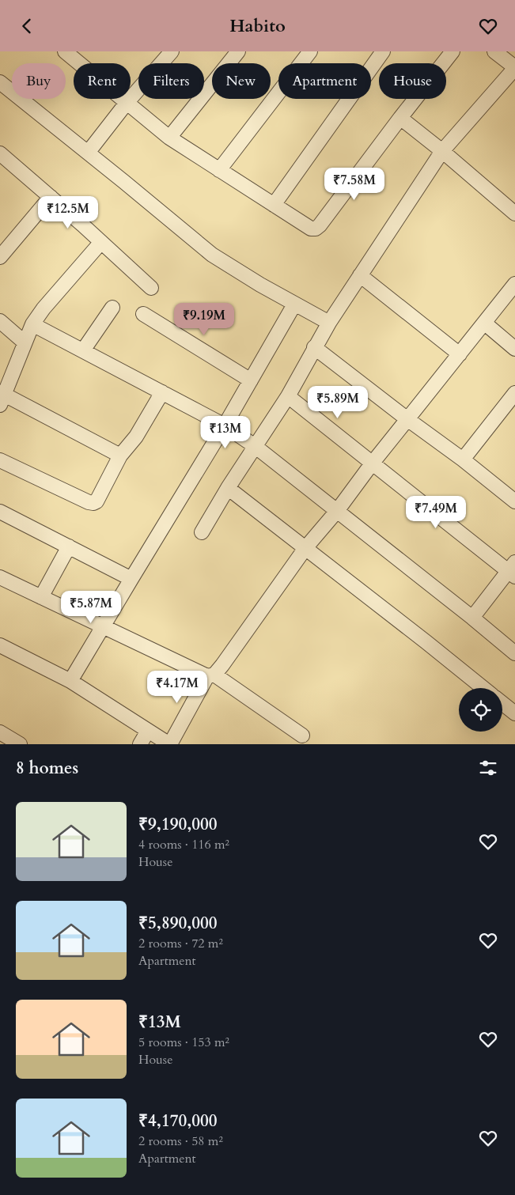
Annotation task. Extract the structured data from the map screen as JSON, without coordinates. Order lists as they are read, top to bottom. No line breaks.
{"page":{"header":"Habito","chip":["Buy","Rent","Filters","New","Apartment","House"],"price":["₹7.58M","₹12.5M","₹9.19M","₹5.89M","₹13M","₹7.49M","₹5.87M","₹4.17M"],"heading":"8 homes","list":[{"name":"₹9,190,000","note":"4 rooms · 116 m² · House"},{"name":"₹5,890,000","note":"2 rooms · 72 m² · Apartment"},{"name":"₹13M","note":"5 rooms · 153 m² · House"},{"name":"₹4,170,000","note":"2 rooms · 58 m² · Apartment"}]}}
